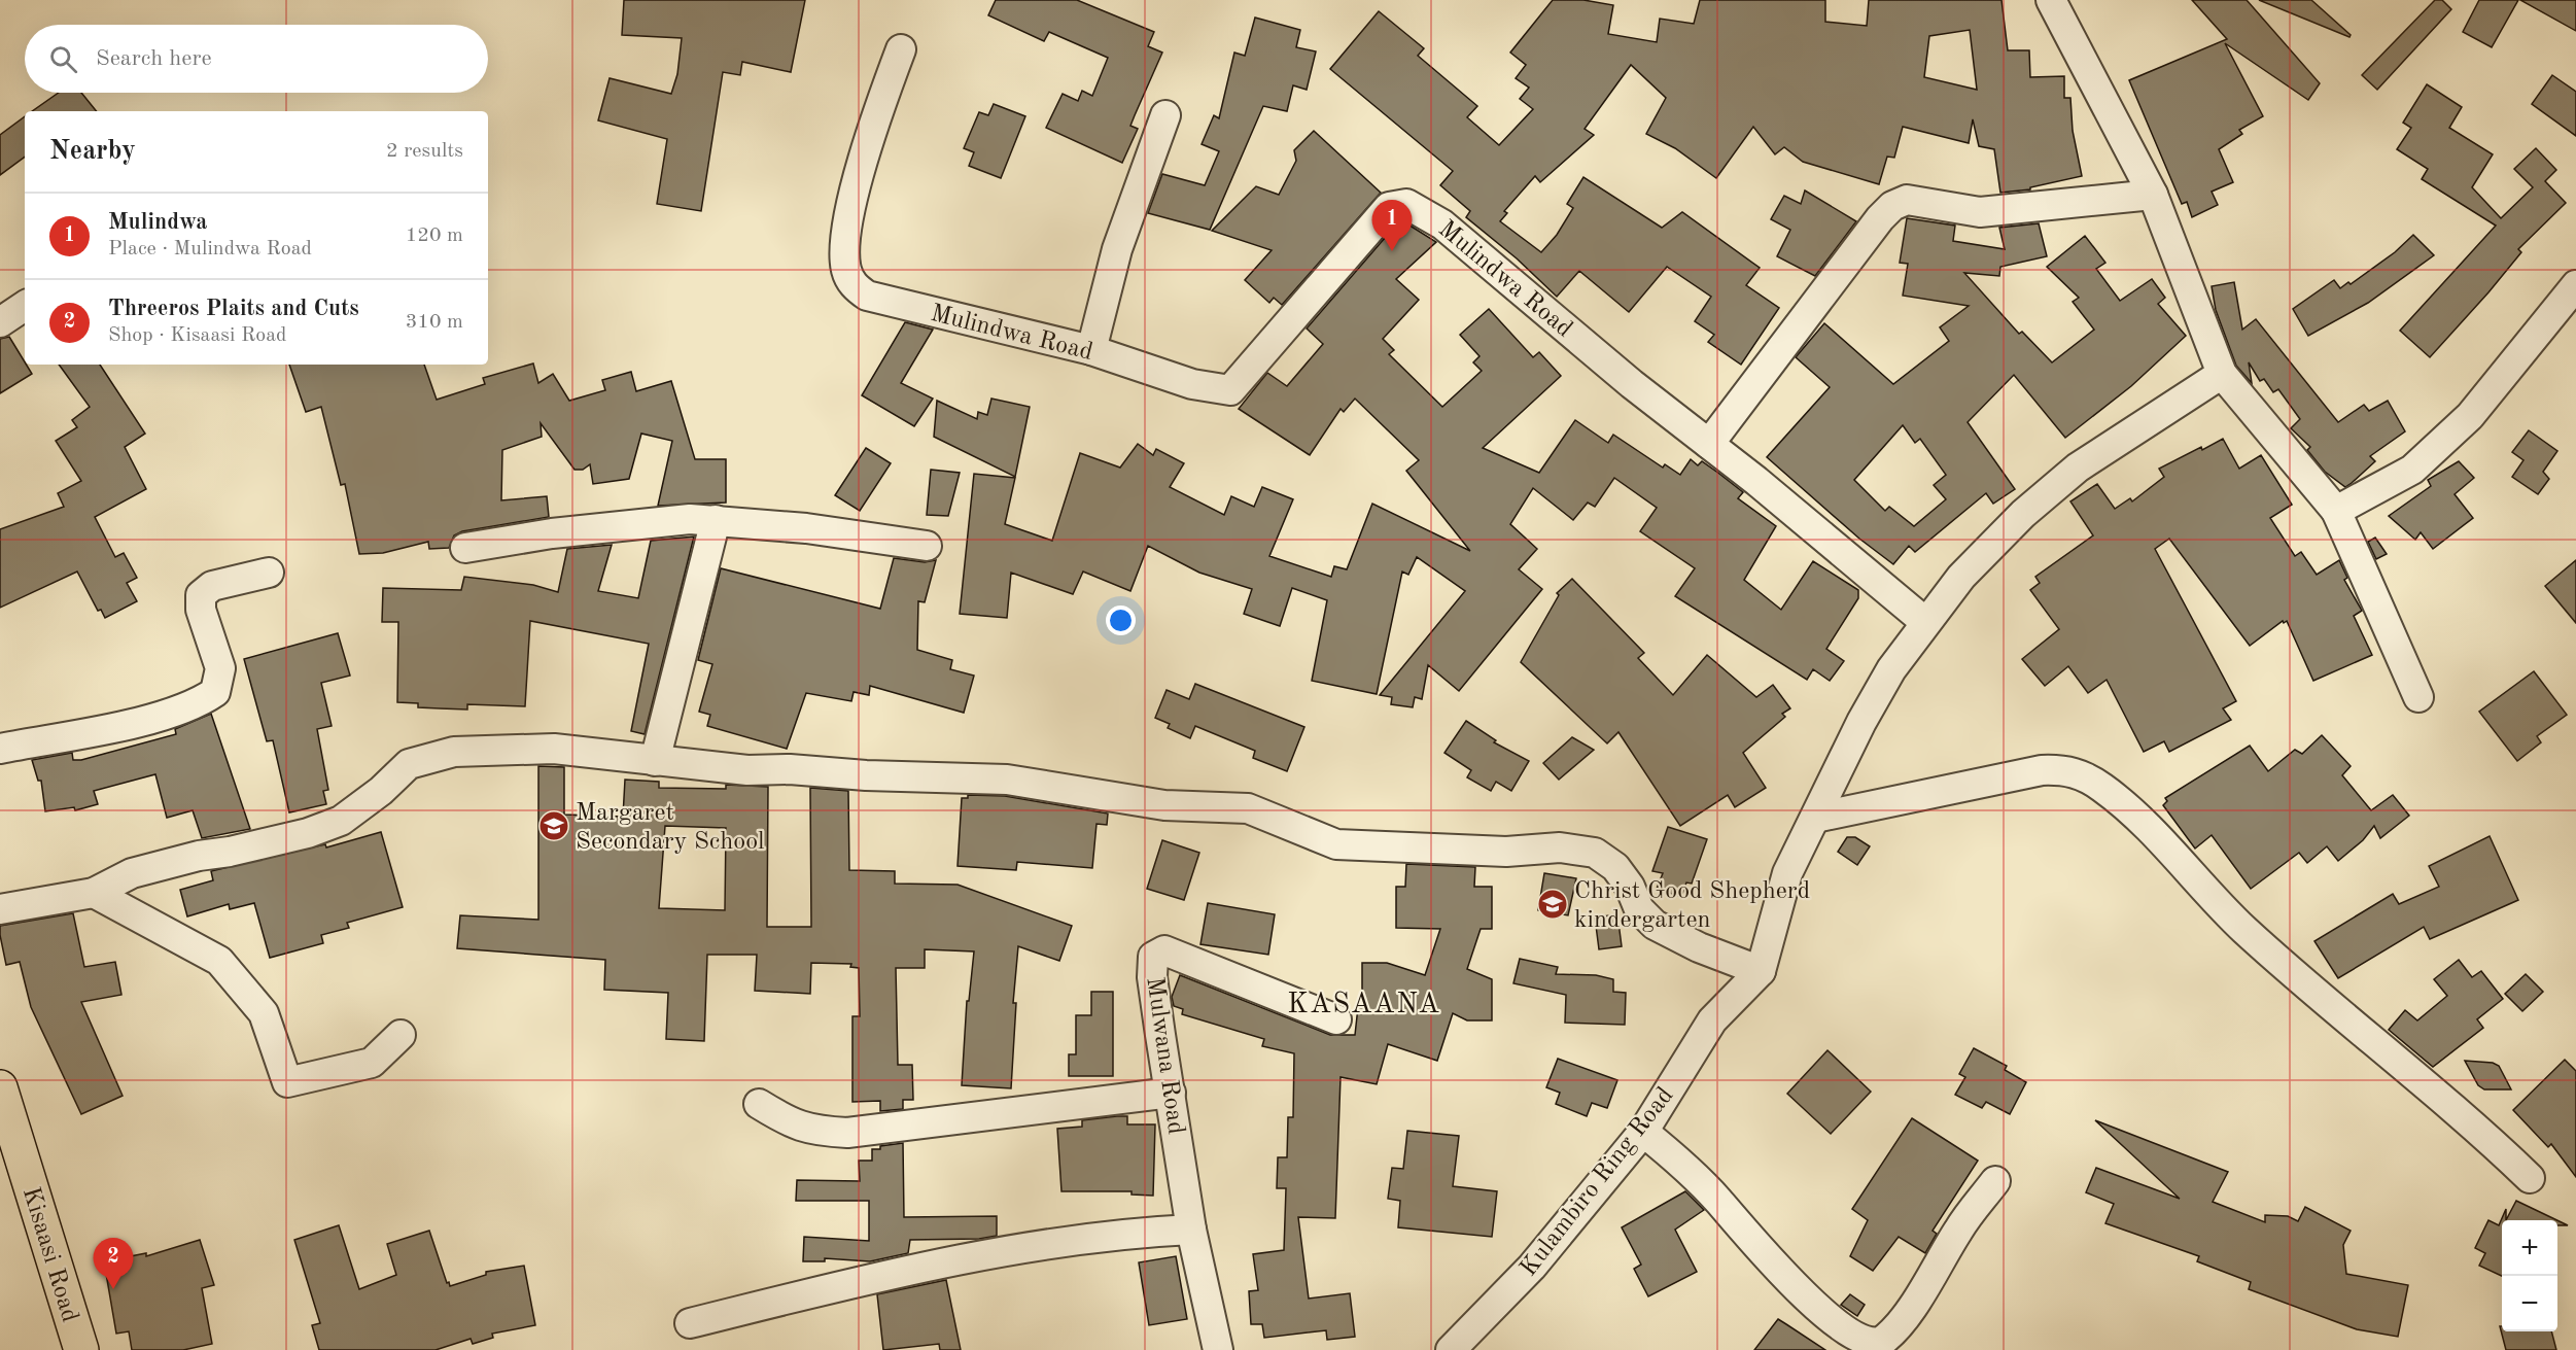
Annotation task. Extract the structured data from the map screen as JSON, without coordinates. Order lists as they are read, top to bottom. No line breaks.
{"streets":{"main road":["Kisaasi Road"],"street":["Mulindwa Road","Mulwana Road","Kulambiro Ring Road"]},"crossings":[["Mulindwa Road","Kulambiro Ring Road"]],"districts":["KASAANA"],"places":{"school or university":["Margaret Secondary School","Christ Good Shepherd kindergarten"]},"page":{"search":"Search here","heading":["Nearby","2 results"],"list":[{"mark":"1","name":"Mulindwa","note":"Place · Mulindwa Road","value":"120 m"},{"mark":"2","name":"Threeros Plaits and Cuts","note":"Shop · Kisaasi Road","value":"310 m"}],"pins":["1","2"],"map_buttons":["+","−"]}}
